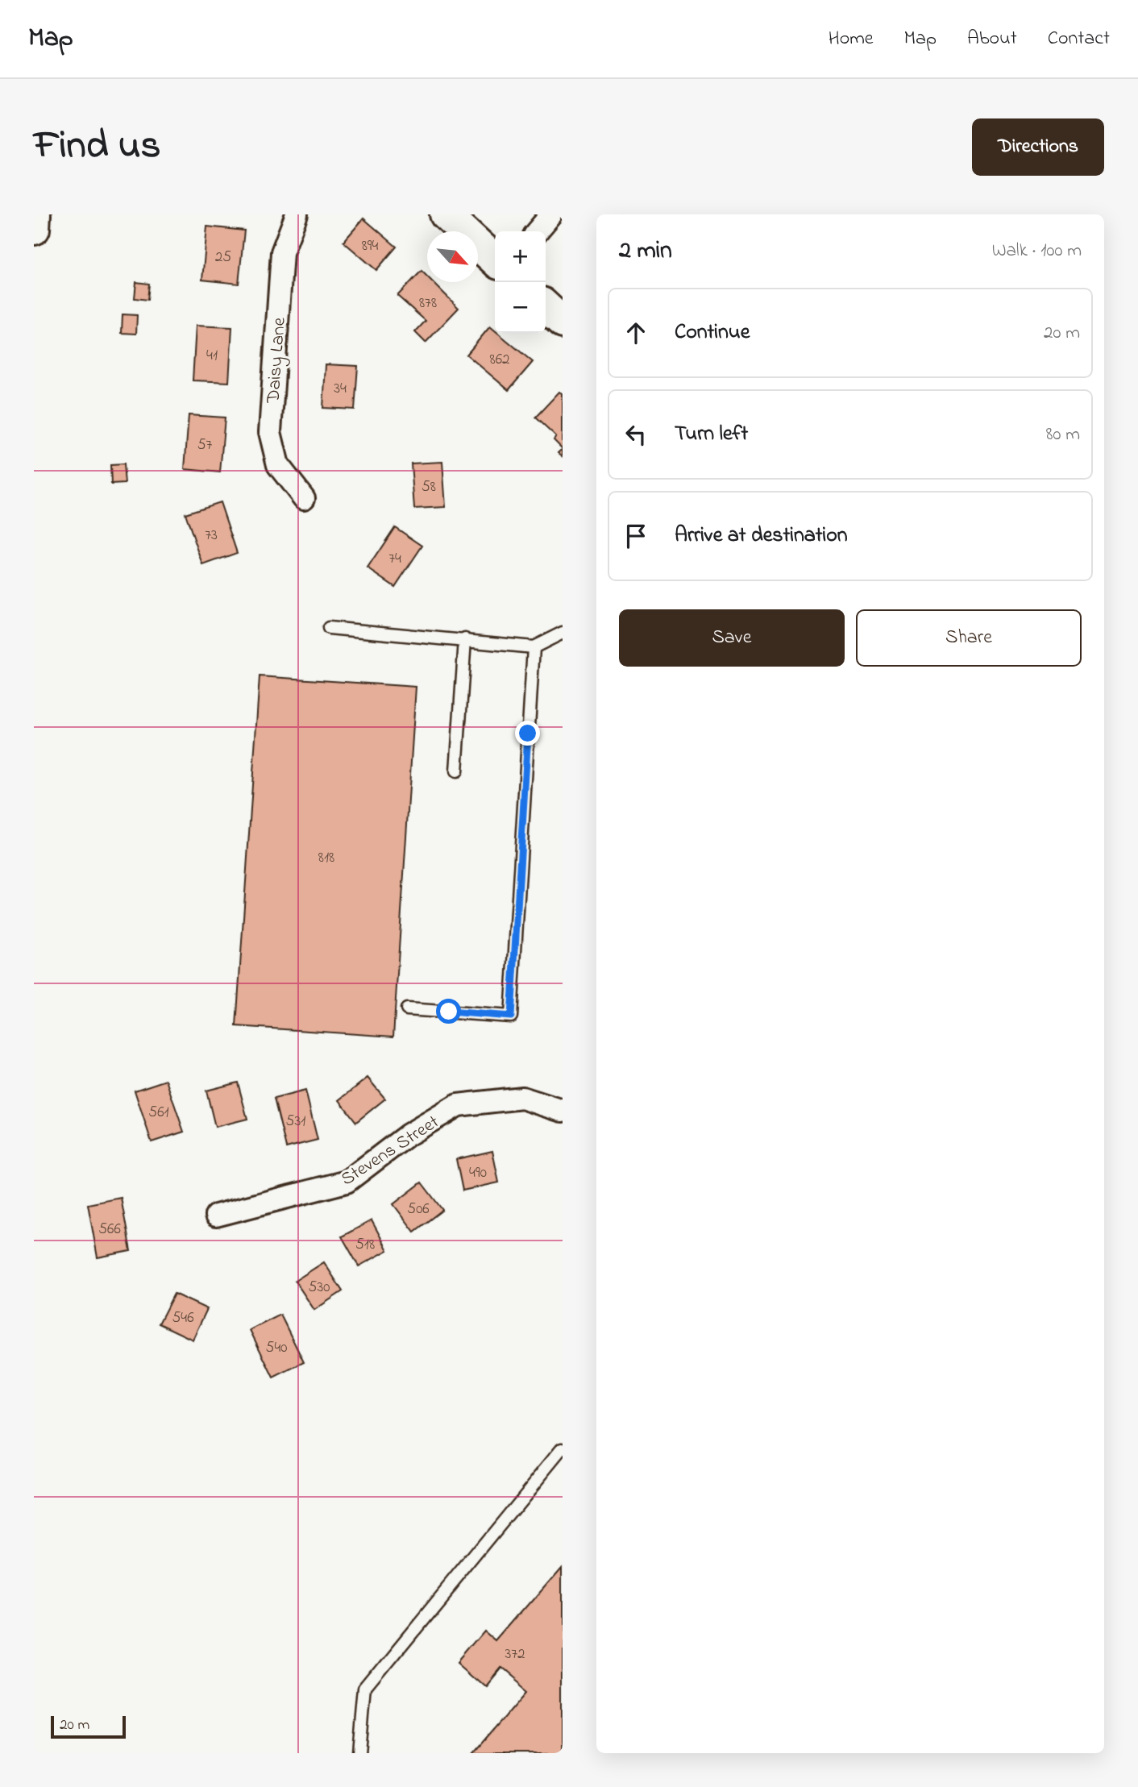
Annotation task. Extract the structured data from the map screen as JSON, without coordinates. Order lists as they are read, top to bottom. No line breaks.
{"streets":{"street":["Daisy Lane","Stevens Street"]},"house_numbers":["894","25","878","41","862","34","57","58","73","74","818","561","531","490","506","566","518","530","546","540","372"],"scale_bar":"20 m","north":"bottom right","page":{"header":"Map","nav":["Home","Map","About","Contact"],"title":"Find us","buttons":["Directions",["Save","Share"]],"heading":["2 min","Walk · 100 m"],"map_buttons":["+","−"],"list":[["Continue","20 m"],["Turn left","80 m"],"Arrive at destination"],"scale":"20 m"}}
